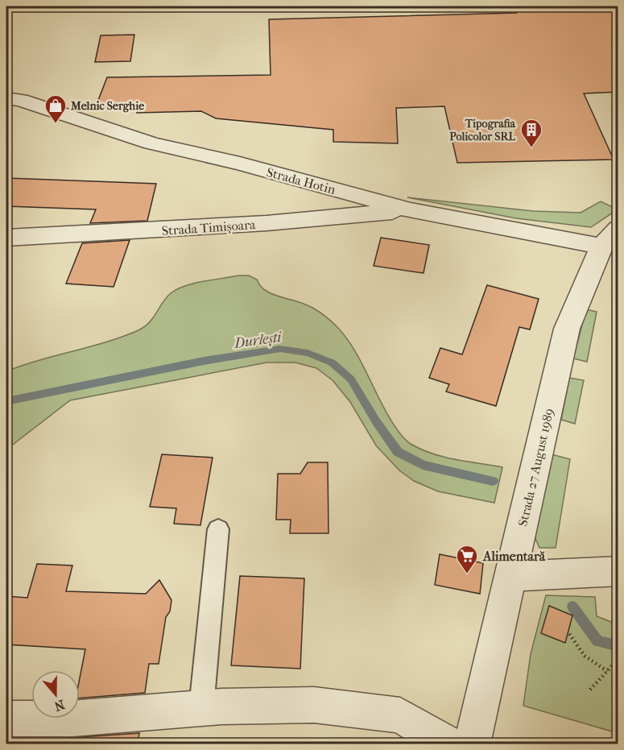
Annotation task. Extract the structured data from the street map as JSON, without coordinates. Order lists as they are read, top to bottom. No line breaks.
{"streets":{"street":["Strada Hotin","Strada Timișoara","Strada 27 August 1989"]},"crossings":[["Strada Hotin","Strada Timișoara"],["Strada Hotin","Strada 27 August 1989"]],"water":["Durlești"],"places":{"shop":["Melnic Serghie"],"building":["Tipografia Policolor SRL"],"supermarket":["Alimentară"]},"north":"bottom"}
